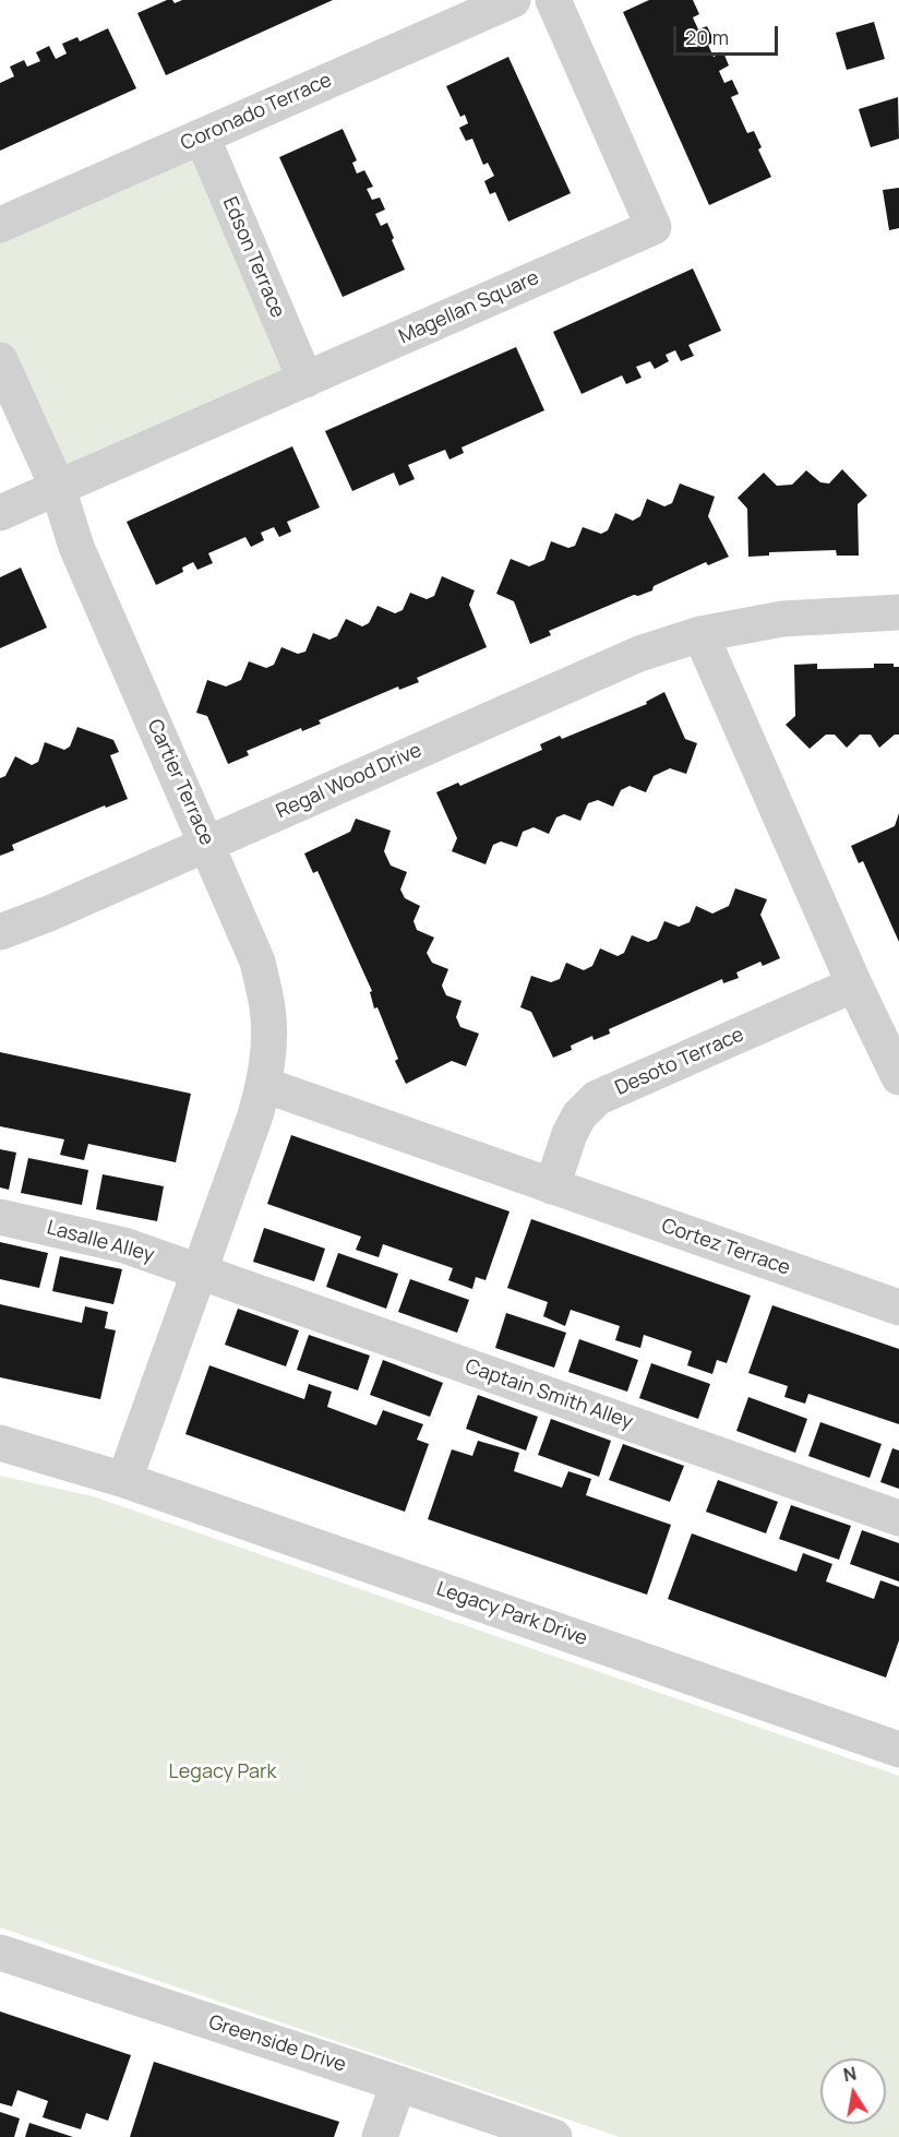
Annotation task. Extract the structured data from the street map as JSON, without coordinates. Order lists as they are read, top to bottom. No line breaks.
{"streets":{"street":["Coronado Terrace","Edson Terrace","Magellan Square","Regal Wood Drive","Cartier Terrace","Desoto Terrace","Lasalle Alley","Cortez Terrace","Captain Smith Alley","Legacy Park Drive","Greenside Drive"]},"crossings":[["Coronado Terrace","Edson Terrace"],["Edson Terrace","Magellan Square"],["Magellan Square","Cartier Terrace"],["Regal Wood Drive","Cartier Terrace"],["Cartier Terrace","Lasalle Alley"],["Cartier Terrace","Captain Smith Alley"],["Desoto Terrace","Cortez Terrace"],["Lasalle Alley","Captain Smith Alley"]],"parks":["Legacy Park"],"scale_bar":"20 m","north":"top"}
